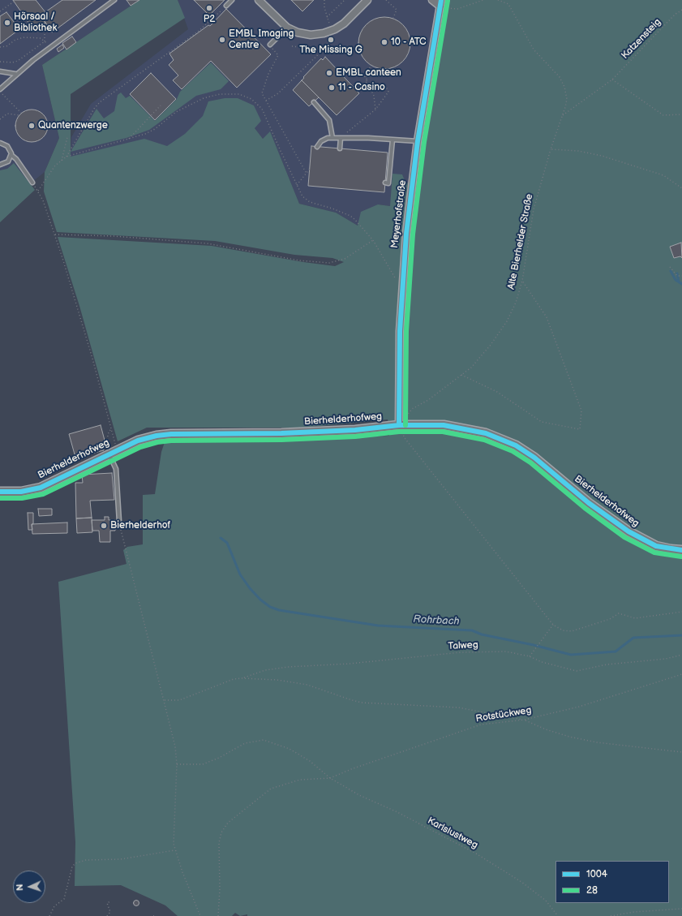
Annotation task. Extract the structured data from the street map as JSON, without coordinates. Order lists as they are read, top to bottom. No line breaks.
{"streets":{"street":["Meyerhofstraße","Bierhelderhofweg"],"path":["Katzensteig","Alte Bierhelder Straße","Talweg","Rotstückweg","Karlslustweg"]},"crossings":[["Katzensteig","Alte Bierhelder Straße"],["Meyerhofstraße","Alte Bierhelder Straße"],["Meyerhofstraße","Bierhelderhofweg"],["Alte Bierhelder Straße","Bierhelderhofweg"],["Rotstückweg","Karlslustweg"]],"water":["Rohrbach"],"places":["P2","Hörsaal / Bibliothek","EMBL Imaging Centre","The Missing G","10 - ATC","EMBL canteen","11 - Casino","Quantenzwerge","Bierhelderhof"],"lines":["transit line 1004","transit line 28"],"legend":["1004","28"],"north":"left"}
